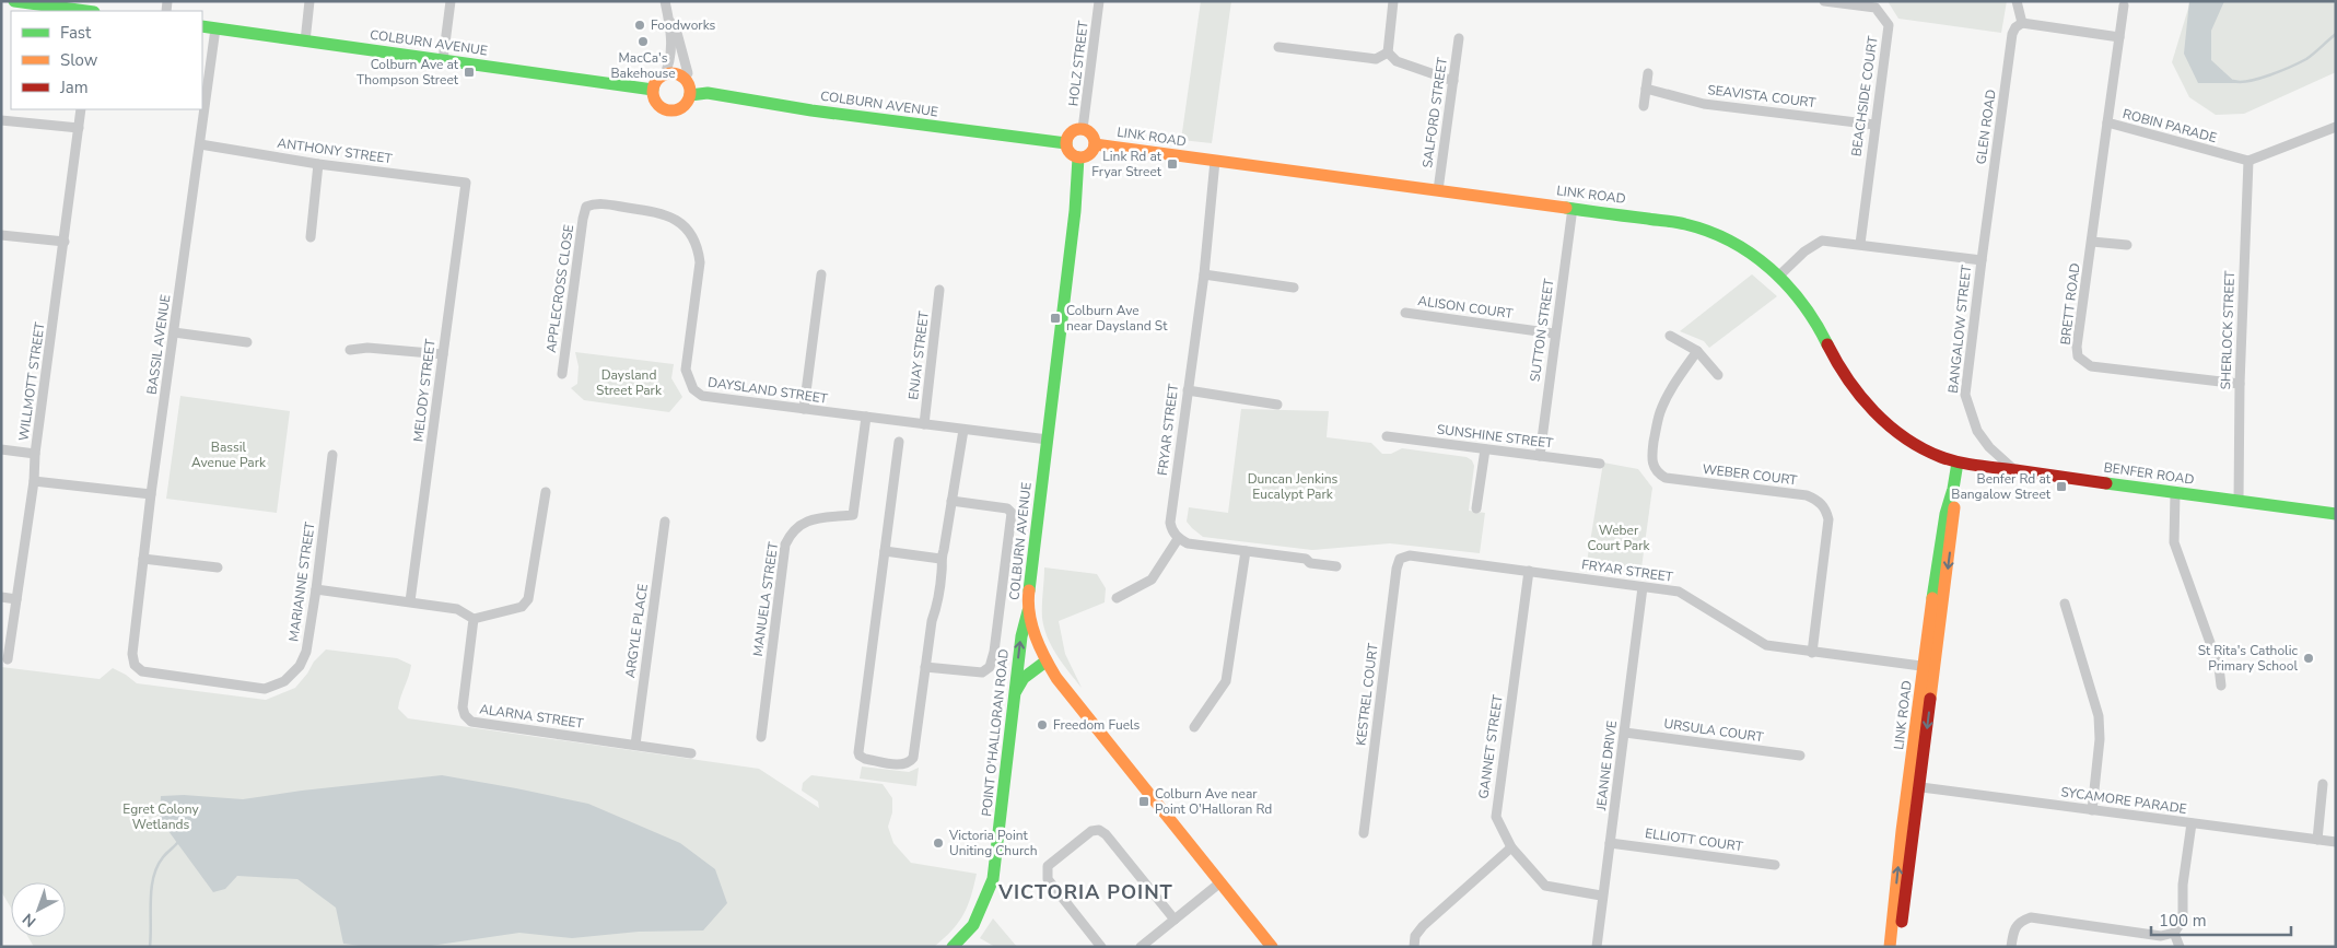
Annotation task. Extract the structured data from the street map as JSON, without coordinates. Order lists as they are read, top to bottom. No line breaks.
{"streets":{"street":["COLBURN AVENUE","HOLZ STREET","SEAVISTA COURT","BEACHSIDE COURT","SALFORD STREET","ROBIN PARADE","GLEN ROAD","LINK ROAD","ANTHONY STREET","APPLECROSS CLOSE","BRETT ROAD","ALISON COURT","BANGALOW STREET","SUTTON STREET","SHERLOCK STREET","BASSIL AVENUE","ENJAY STREET","WILLMOTT STREET","MELODY STREET","DAYSLAND STREET","FRYAR STREET","SUNSHINE STREET","BENFER ROAD","WEBER COURT","MARIANNE STREET","MANUELA STREET","ARGYLE PLACE","KESTREL COURT","ALARNA STREET","URSULA COURT","POINT O'HALLORAN ROAD","GANNET STREET","JEANNE DRIVE","SYCAMORE PARADE","ELLIOTT COURT"]},"crossings":[["COLBURN AVENUE","HOLZ STREET"],["COLBURN AVENUE","LINK ROAD"],["COLBURN AVENUE","BASSIL AVENUE"],["COLBURN AVENUE","DAYSLAND STREET"],["COLBURN AVENUE","POINT O'HALLORAN ROAD"],["HOLZ STREET","LINK ROAD"],["SEAVISTA COURT","BEACHSIDE COURT"],["BEACHSIDE COURT","BANGALOW STREET"],["SALFORD STREET","LINK ROAD"],["ROBIN PARADE","BRETT ROAD"],["ROBIN PARADE","SHERLOCK STREET"],["GLEN ROAD","BANGALOW STREET"],["LINK ROAD","BANGALOW STREET"],["LINK ROAD","SUTTON STREET"],["LINK ROAD","FRYAR STREET"],["LINK ROAD","BENFER ROAD"],["LINK ROAD","SYCAMORE PARADE"],["ANTHONY STREET","BASSIL AVENUE"],["ANTHONY STREET","MELODY STREET"],["APPLECROSS CLOSE","DAYSLAND STREET"],["BRETT ROAD","SHERLOCK STREET"],["ALISON COURT","SUTTON STREET"],["BANGALOW STREET","BENFER ROAD"],["SUTTON STREET","SUNSHINE STREET"],["SHERLOCK STREET","BENFER ROAD"],["BASSIL AVENUE","MARIANNE STREET"],["ENJAY STREET","DAYSLAND STREET"],["DAYSLAND STREET","MANUELA STREET"],["FRYAR STREET","WEBER COURT"],["FRYAR STREET","KESTREL COURT"],["FRYAR STREET","GANNET STREET"],["FRYAR STREET","JEANNE DRIVE"],["ARGYLE PLACE","ALARNA STREET"],["URSULA COURT","JEANNE DRIVE"],["GANNET STREET","JEANNE DRIVE"],["JEANNE DRIVE","ELLIOTT COURT"]],"districts":["VICTORIA POINT"],"parks":["Daysland Street Park","Bassil Avenue Park","Duncan Jenkins Eucalypt Park","Weber Court Park","Egret Colony Wetlands"],"places":{"other":["Foodworks","MacCa's Bakehouse","St Rita's Catholic Primary School","Freedom Fuels","Victoria Point Uniting Church"],"transit":["Colburn Ave at Thompson Street","Link Rd at Fryar Street","Colburn Ave near Daysland St","Benfer Rd at Bangalow Street","Colburn Ave near Point O'Halloran Rd"]},"legend":["Fast","Slow","Jam"],"scale_bar":"100 m","north":"bottom left"}
